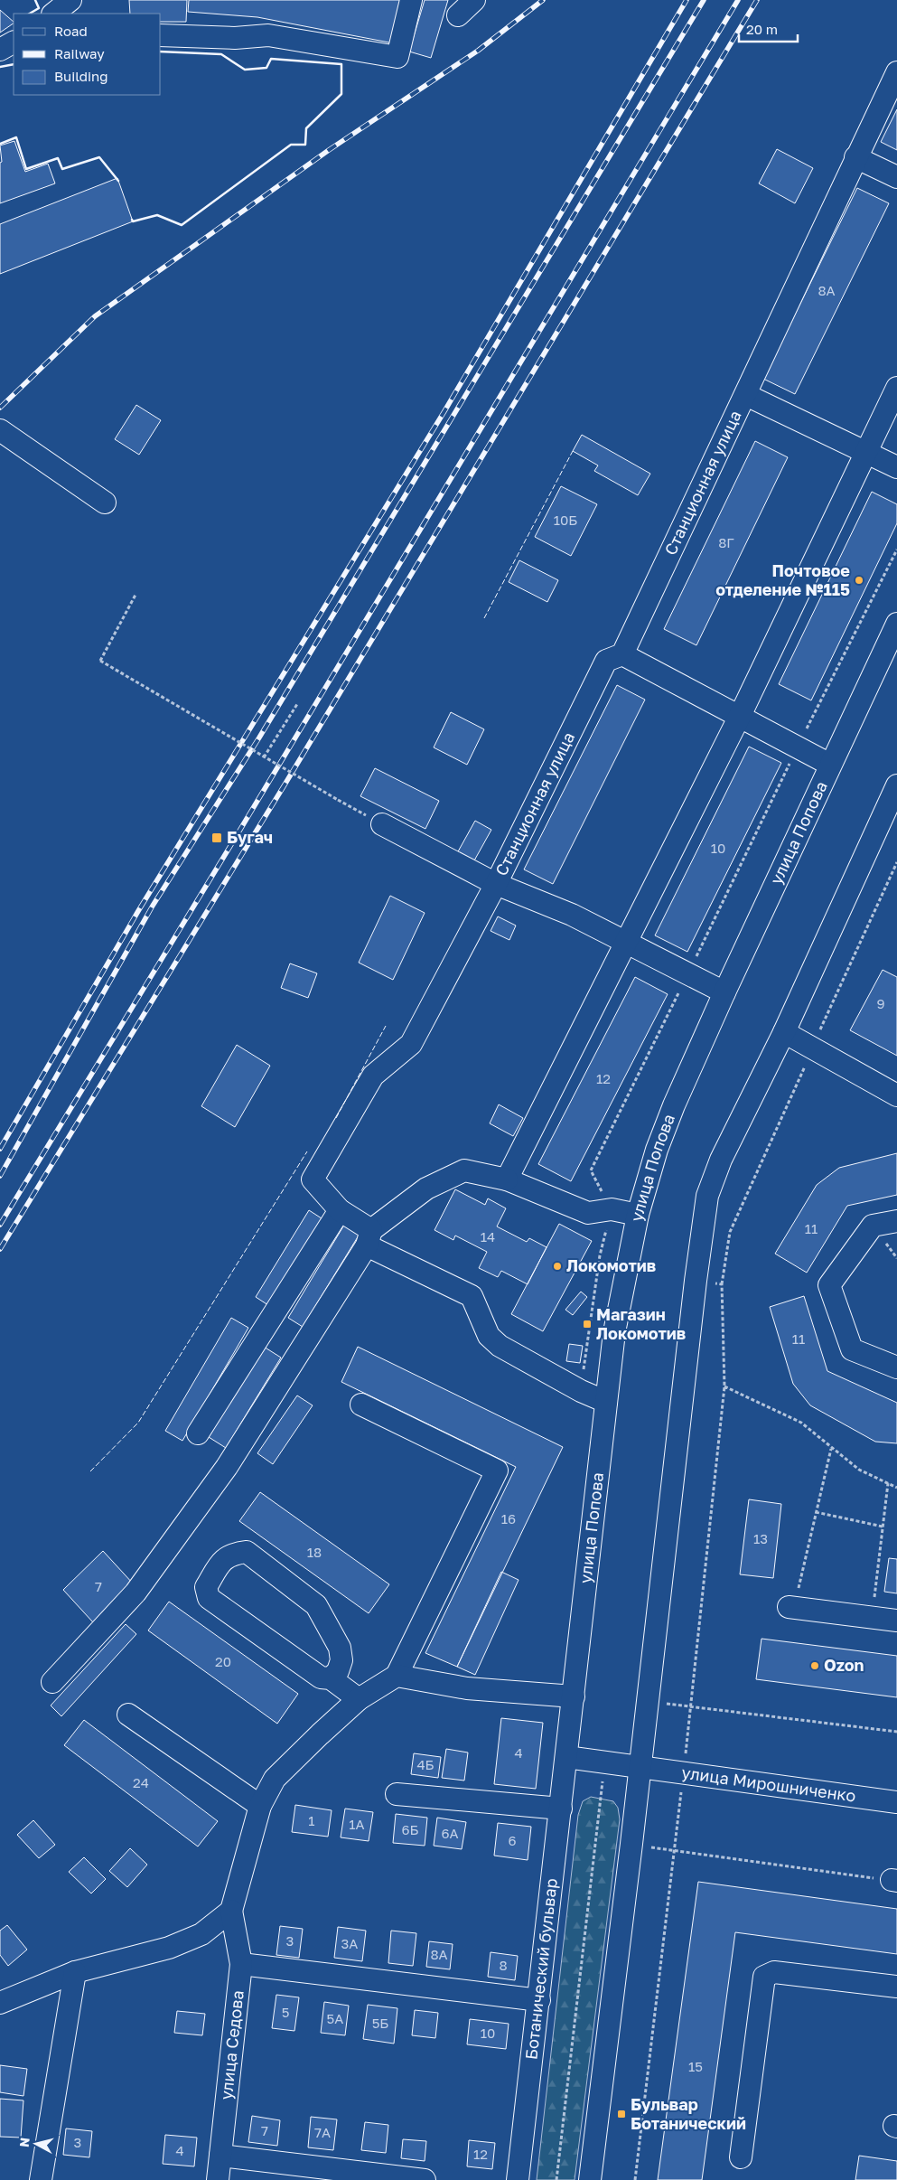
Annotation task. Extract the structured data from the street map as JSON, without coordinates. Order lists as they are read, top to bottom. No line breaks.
{"streets":{"street":["Станционная улица","улица Попова","улица Мирошниченко","Ботанический бульвар","улица Седова"]},"crossings":[["улица Попова","улица Мирошниченко"],["улица Попова","Ботанический бульвар"],["улица Мирошниченко","Ботанический бульвар"]],"places":{"other":["Почтовое отделение №115","Локомотив","Ozon"],"transit":["Бугач","Магазин Локомотив","Бульвар Ботанический"]},"house_numbers":["8А","10Б","8Г","10","9","12","11","14","11","16","13","18","7","20","4","4Б","24","1","1А","6Б","6А","6","3","3А","8А","8","5","5А","5Б","10","15","7","7А","3","4","12"],"legend":["Road","Railway","Building"],"scale_bar":"20 m","north":"left"}
